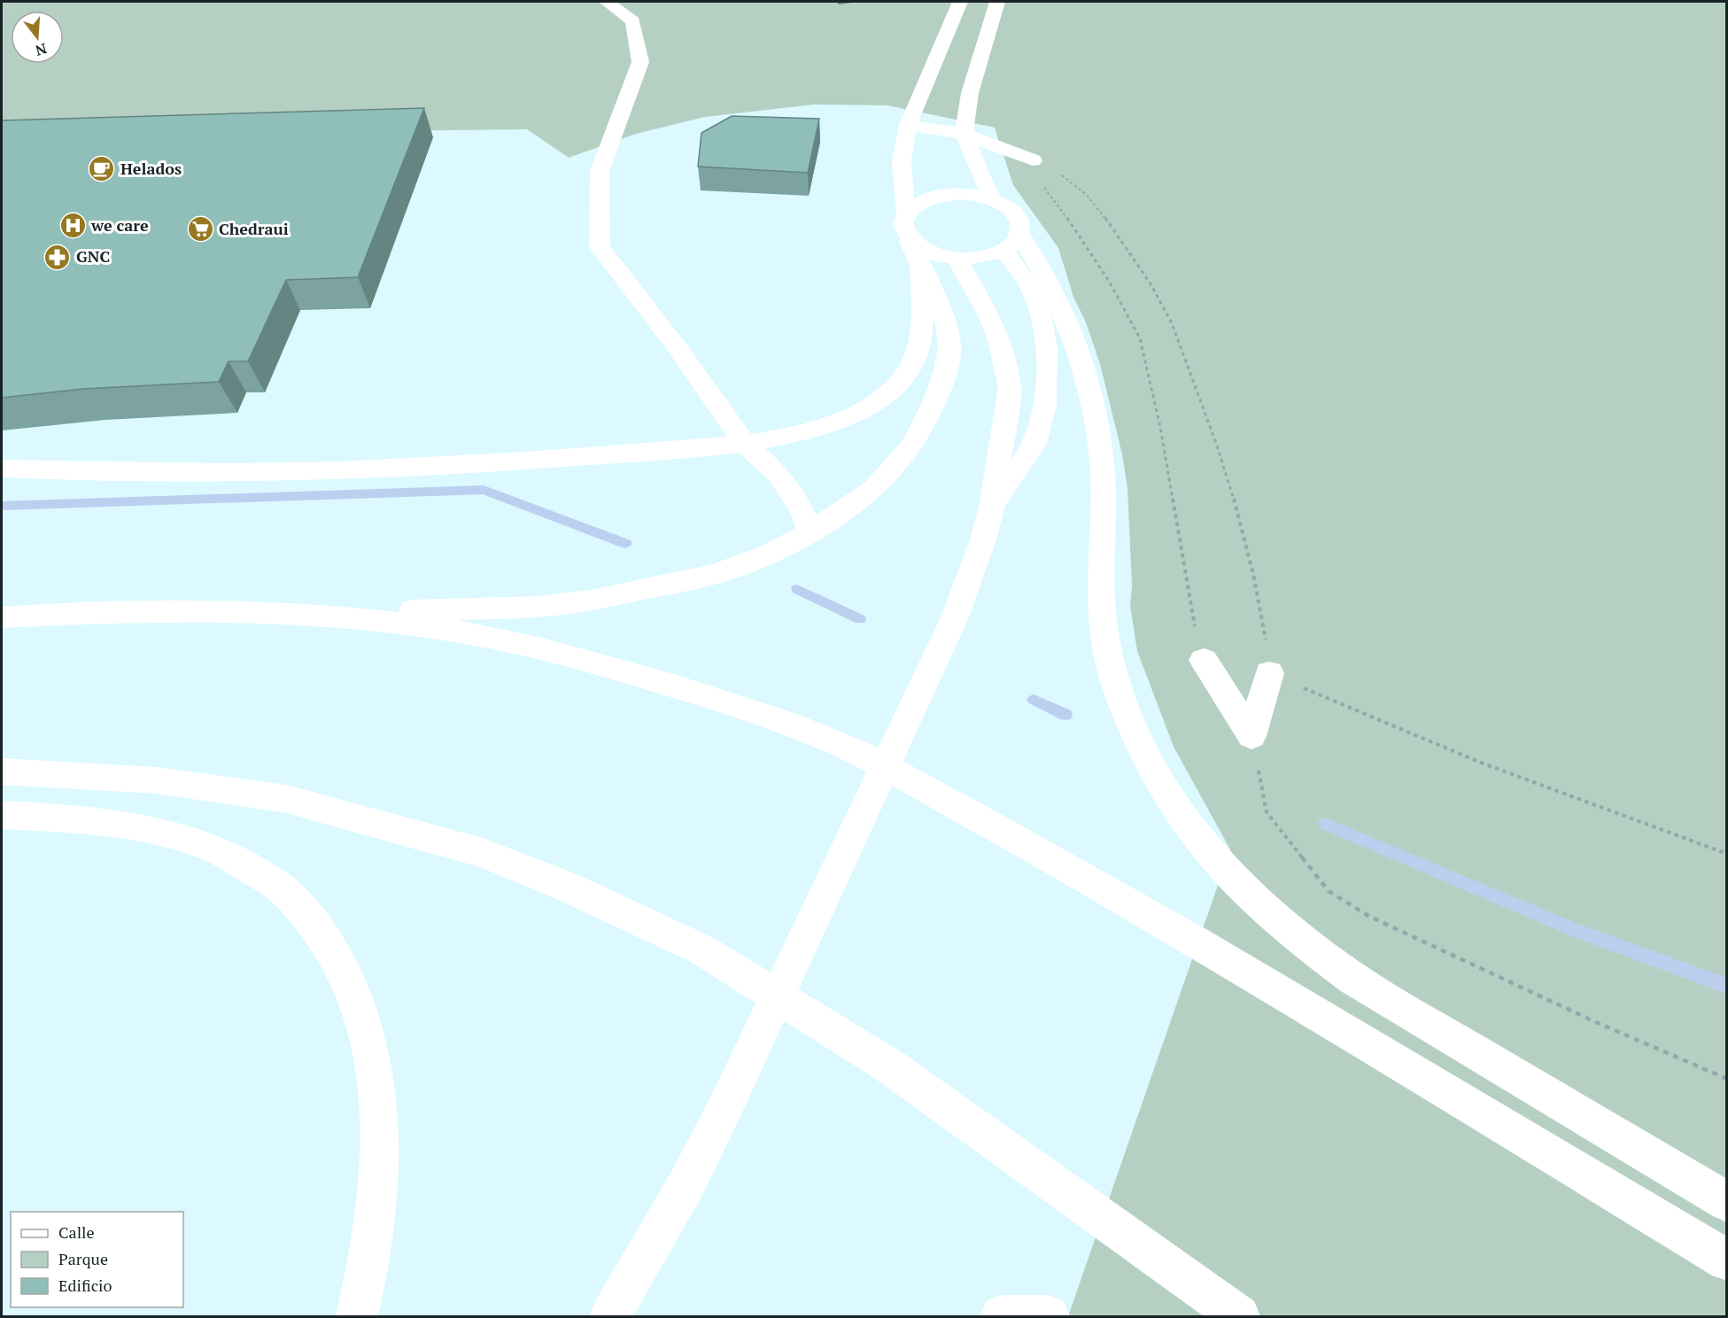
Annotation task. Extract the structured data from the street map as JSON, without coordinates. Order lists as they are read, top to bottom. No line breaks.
{"places":{"cafe":["Helados"],"hospital":["we care"],"supermarket":["Chedraui"],"pharmacy":["GNC"]},"legend":["Calle","Parque","Edificio"],"north":"bottom"}
